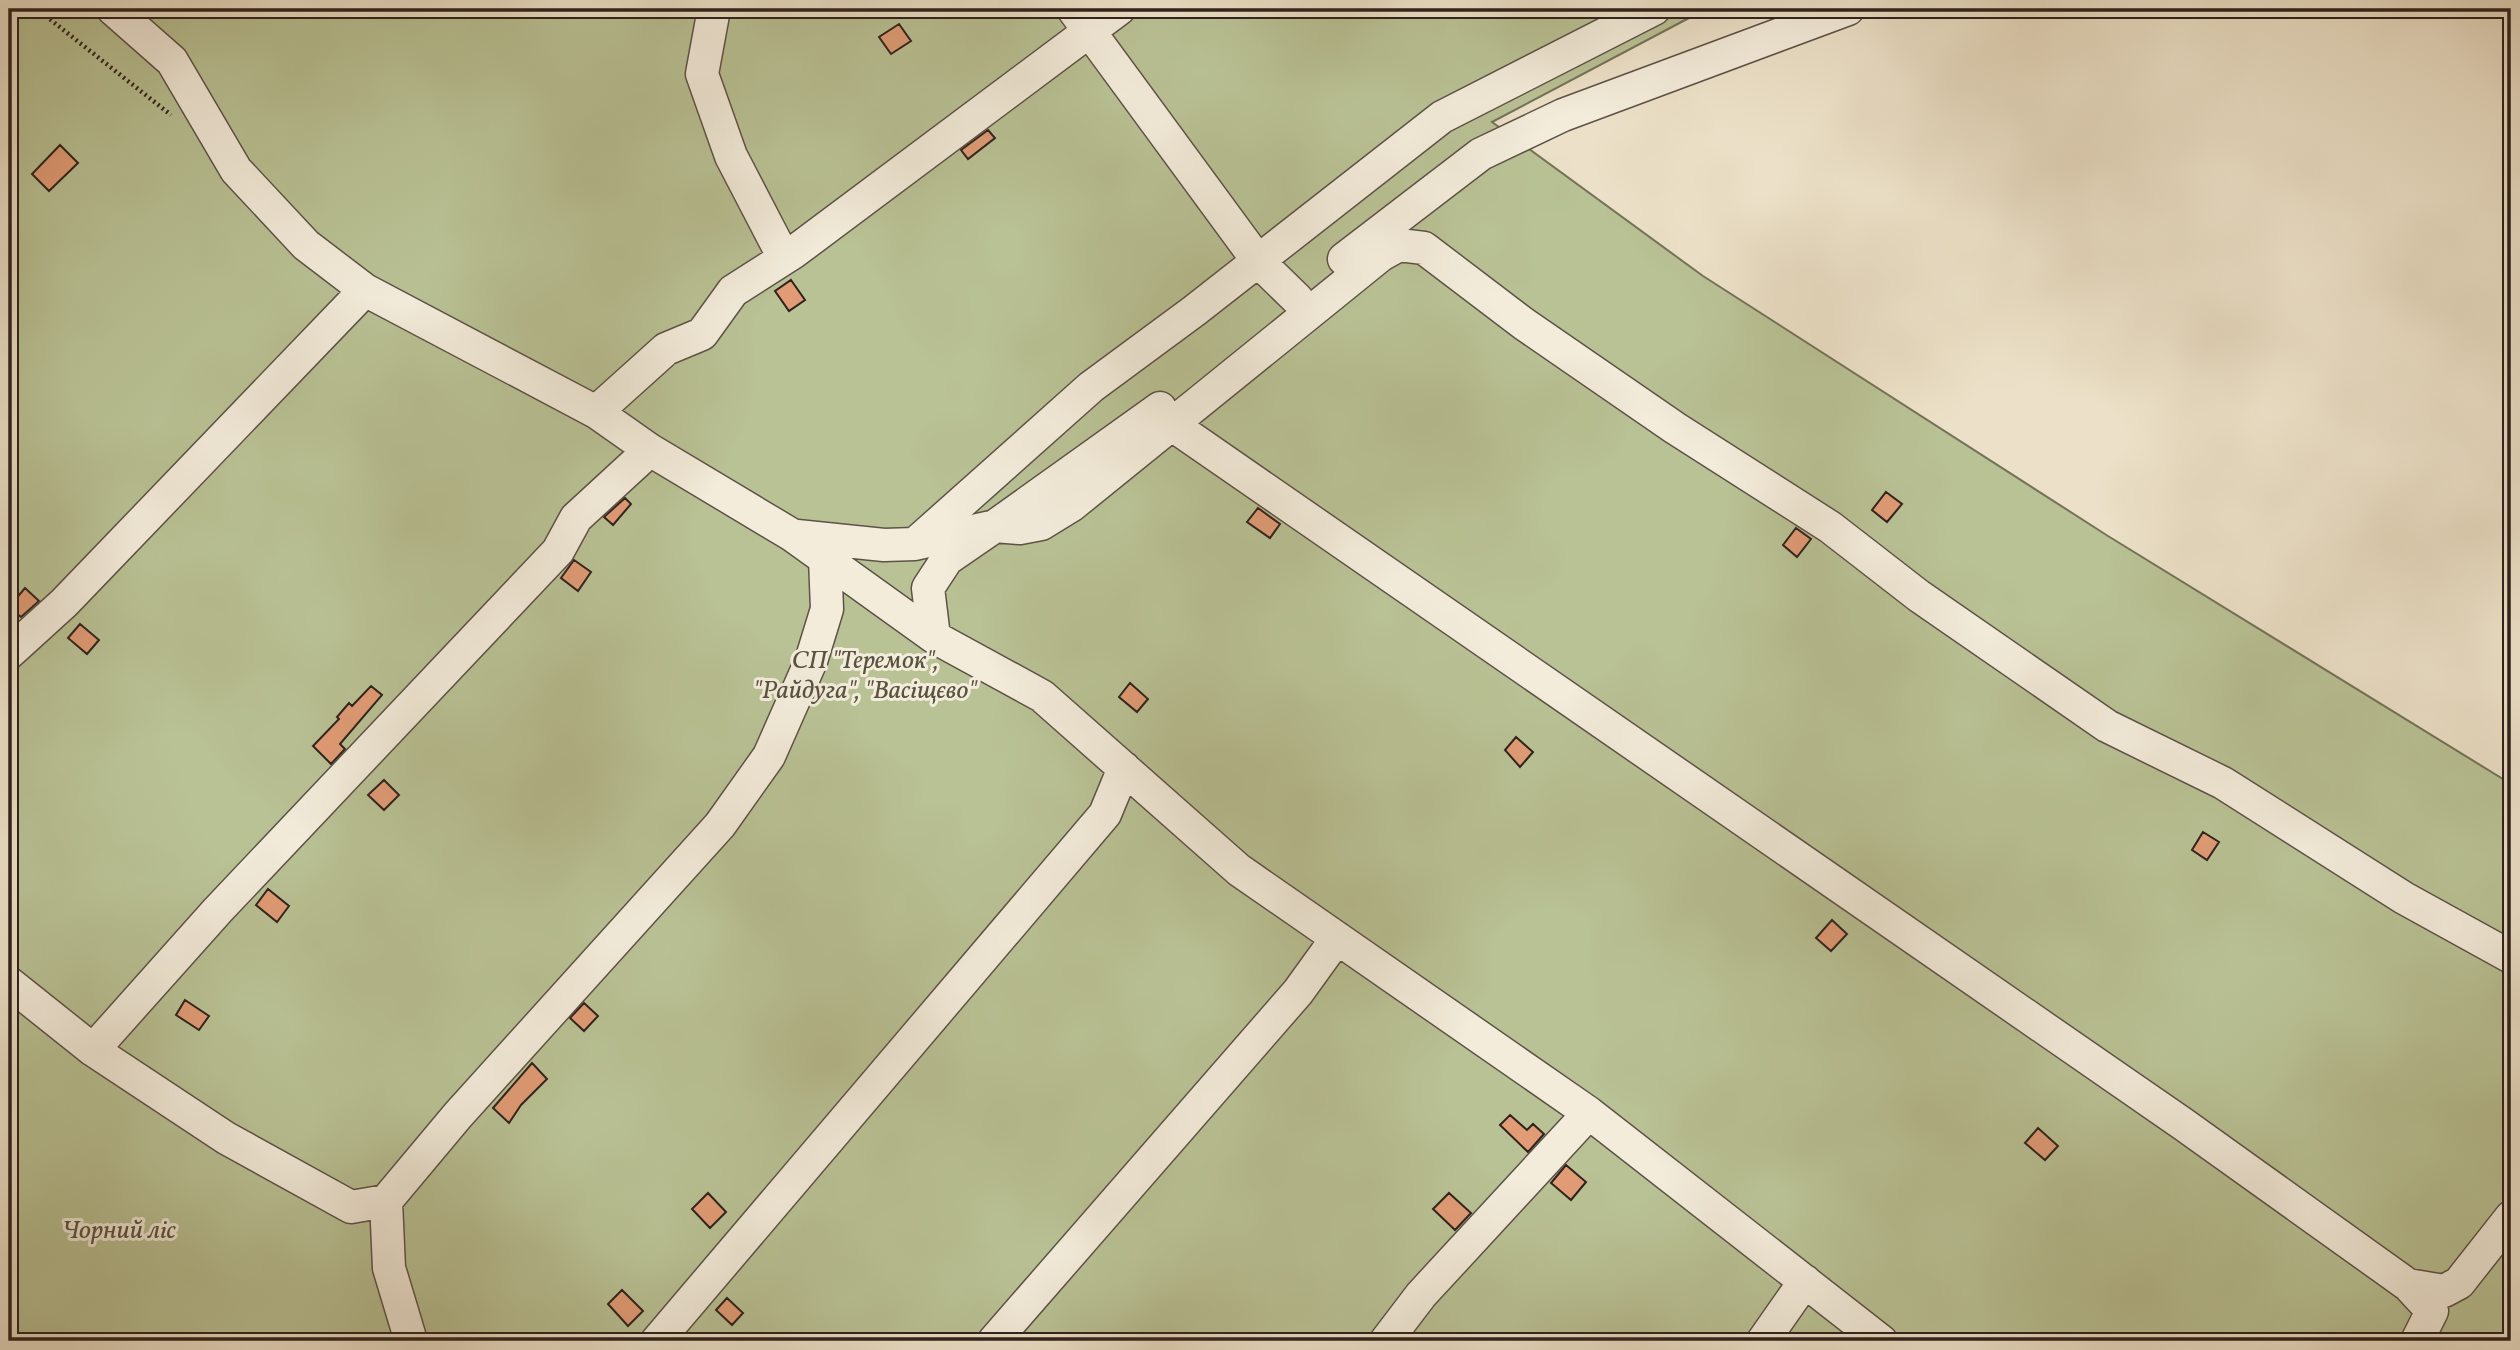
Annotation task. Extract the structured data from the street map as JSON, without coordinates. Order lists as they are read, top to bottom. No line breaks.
{"parks":["СП \"Теремок\", \"Райдуга\", \"Васіщєво\"","Чорний ліс"]}
